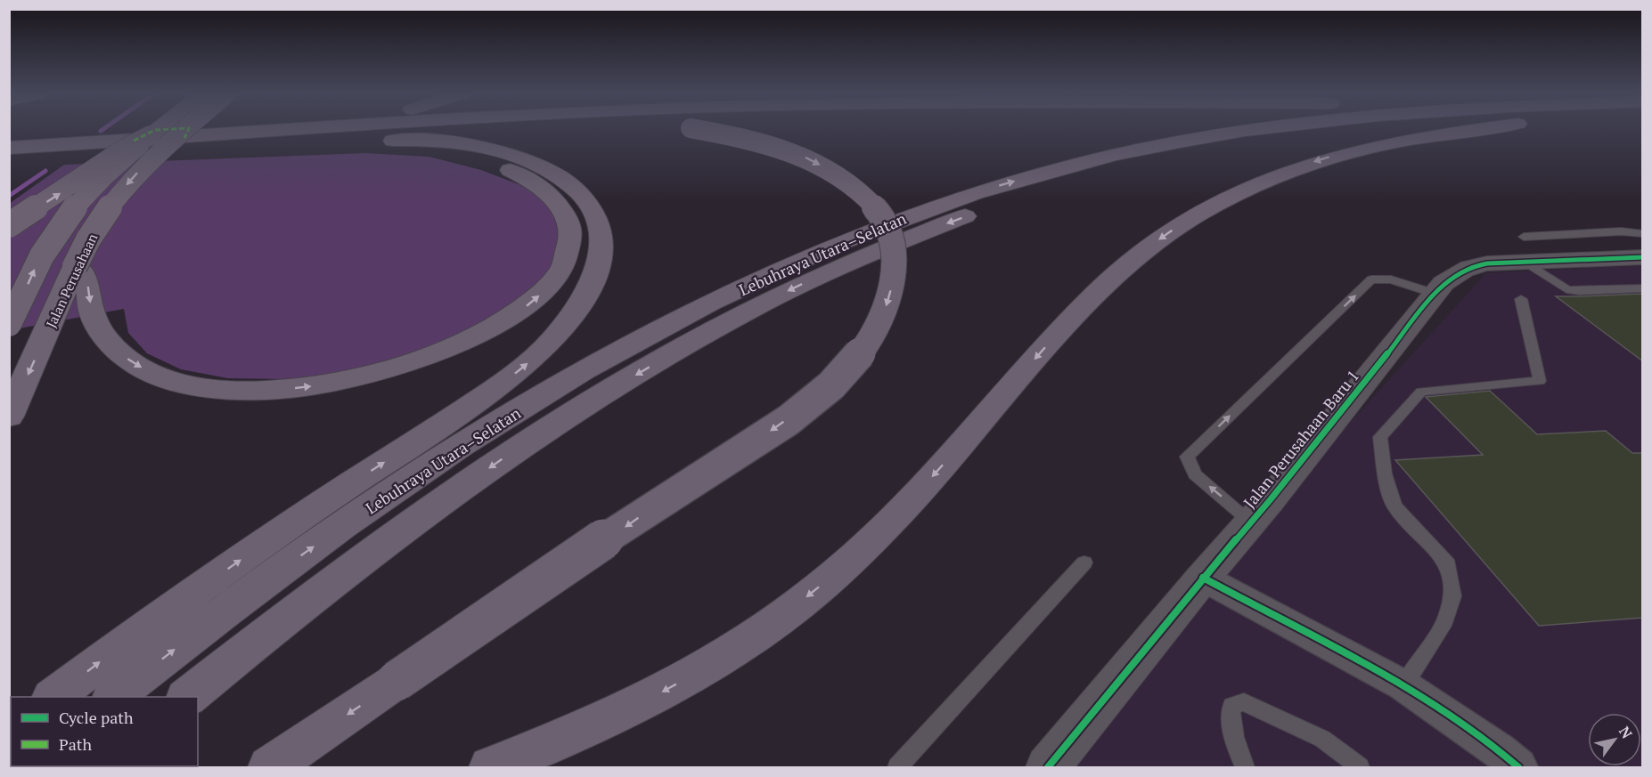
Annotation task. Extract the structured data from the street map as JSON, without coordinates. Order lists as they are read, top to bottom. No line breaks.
{"streets":{"highway":["Lebuhraya Utara–Selatan"],"main road":["Jalan Perusahaan"],"street":["Jalan Perusahaan Baru 1"]},"legend":["Cycle path","Path"],"north":"top right"}
